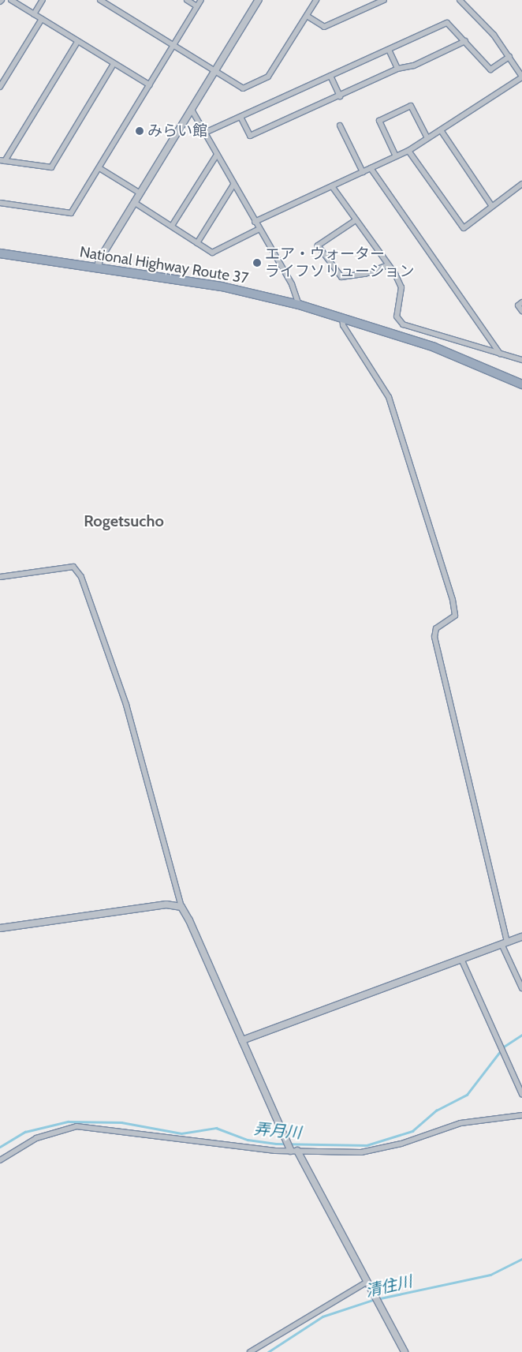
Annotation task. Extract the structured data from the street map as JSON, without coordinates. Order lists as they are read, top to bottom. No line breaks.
{"streets":{"highway":["National Highway Route 37"]},"districts":["Rogetsucho"],"water":["弄月川","清住川"],"places":["みらい館","エア・ウォーター ライフソリューション"]}
